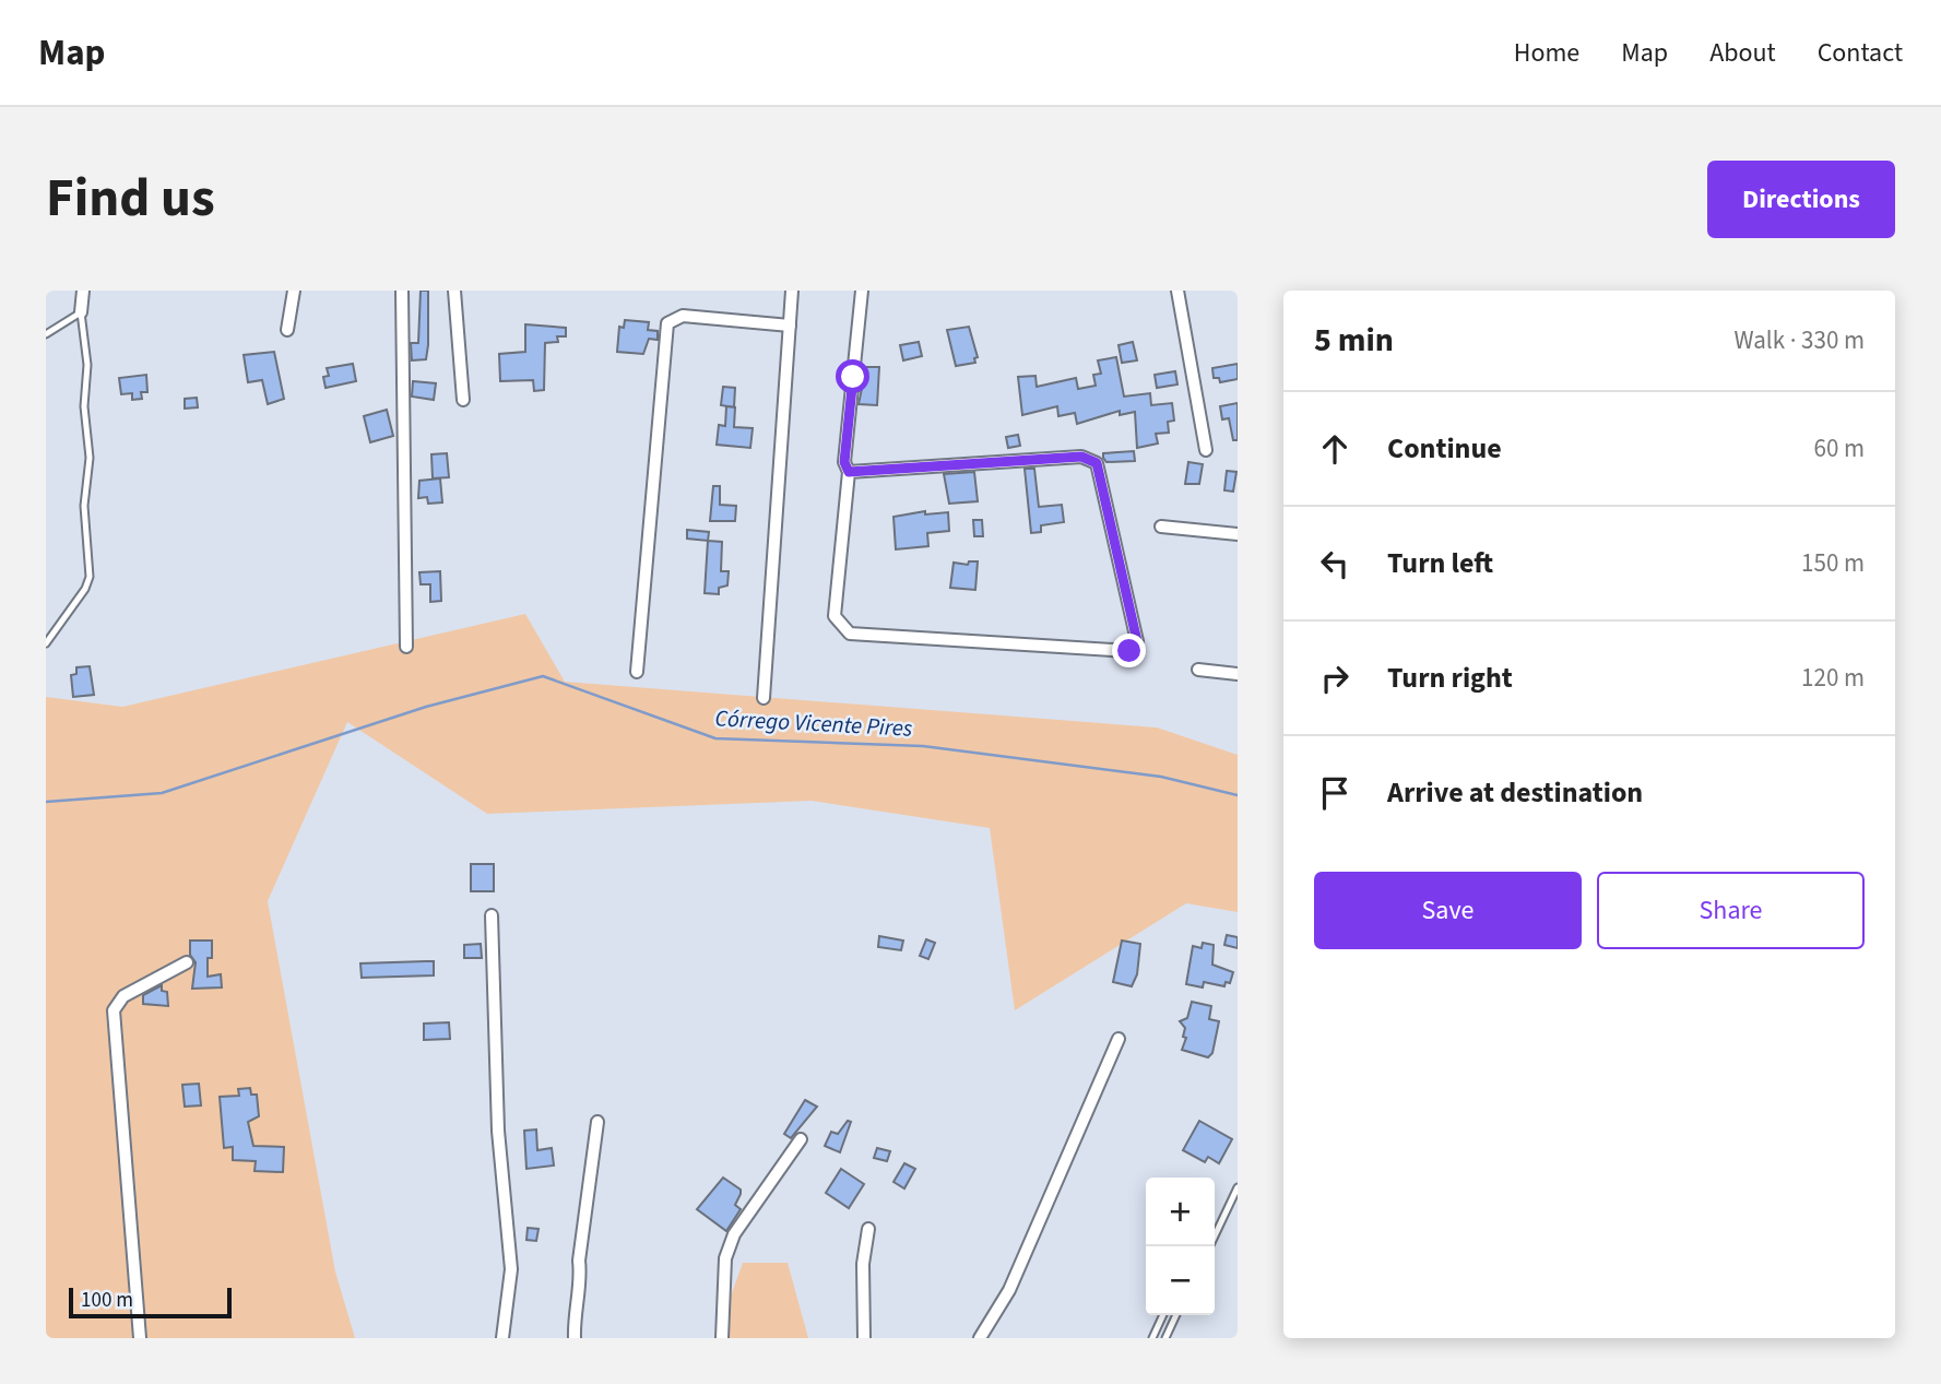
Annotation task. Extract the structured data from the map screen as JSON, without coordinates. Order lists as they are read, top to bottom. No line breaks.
{"water":["Córrego Vicente Pires"],"scale_bar":"100 m","page":{"header":"Map","nav":["Home","Map","About","Contact"],"title":"Find us","buttons":["Directions",["Save","Share"]],"heading":["5 min","Walk · 330 m"],"list":[["Continue","60 m"],["Turn left","150 m"],["Turn right","120 m"],"Arrive at destination"],"map_buttons":["+","−"],"scale":"100 m"}}
